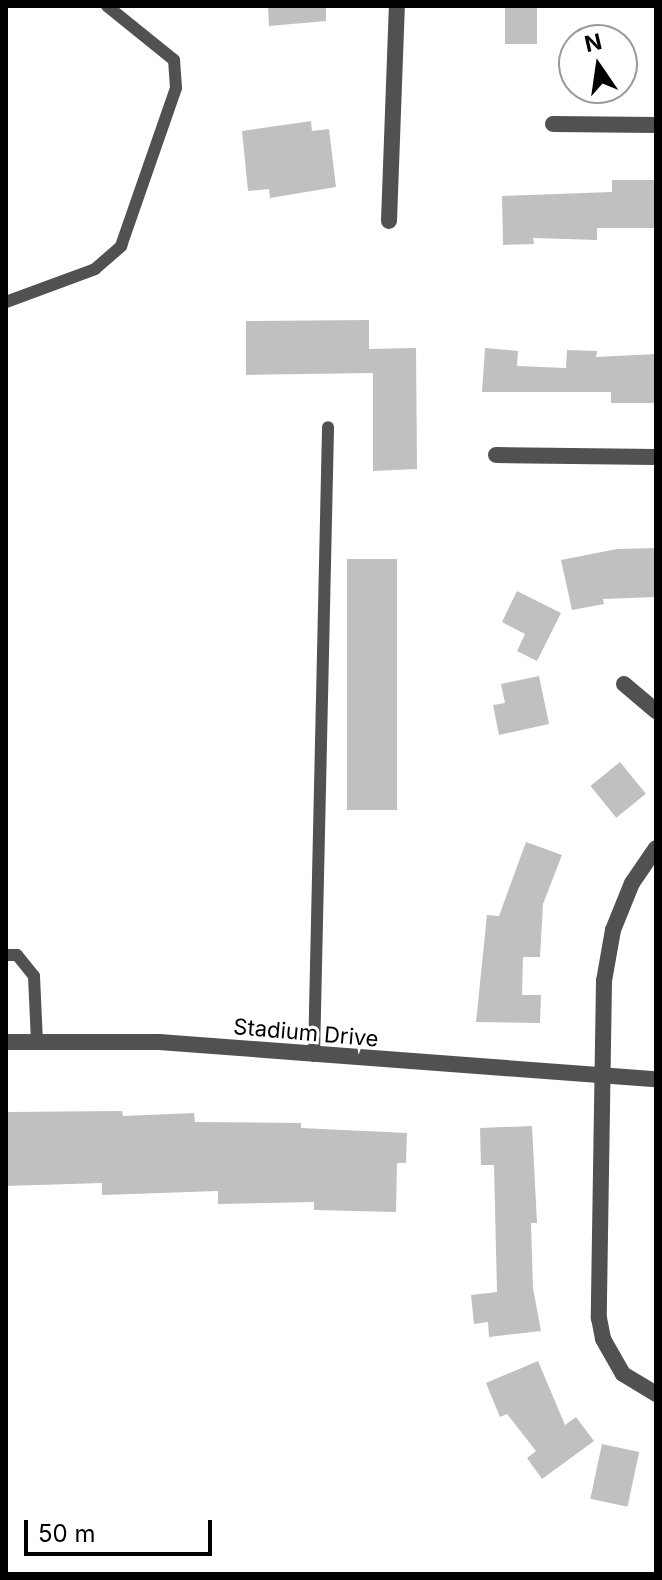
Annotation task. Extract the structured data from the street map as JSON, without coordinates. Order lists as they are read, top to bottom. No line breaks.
{"streets":{"street":["Stadium Drive"]},"scale_bar":"50 m","north":"top"}
